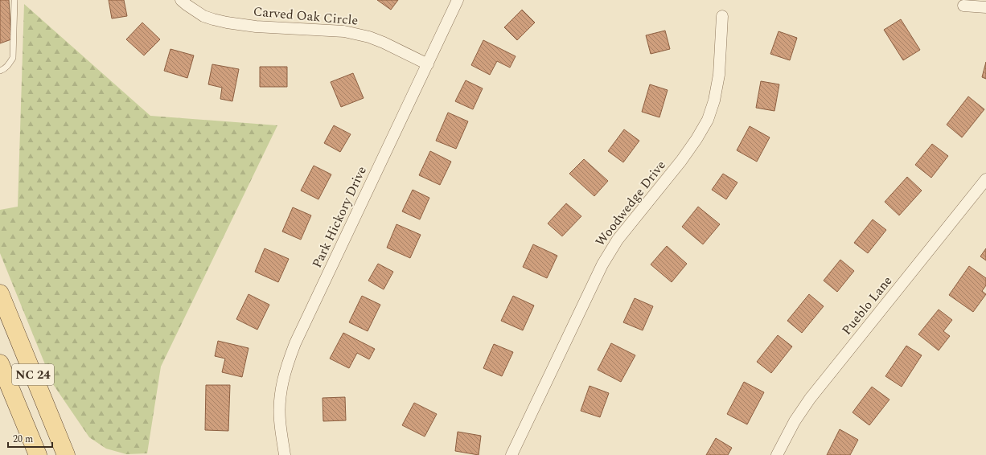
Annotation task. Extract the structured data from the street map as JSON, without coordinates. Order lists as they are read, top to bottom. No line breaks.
{"streets":{"main road":["NC 24"],"street":["Carved Oak Circle","Woodwedge Drive","Park Hickory Drive","Pueblo Lane"]},"crossings":[["Carved Oak Circle","Park Hickory Drive"]],"scale_bar":"20 m"}
